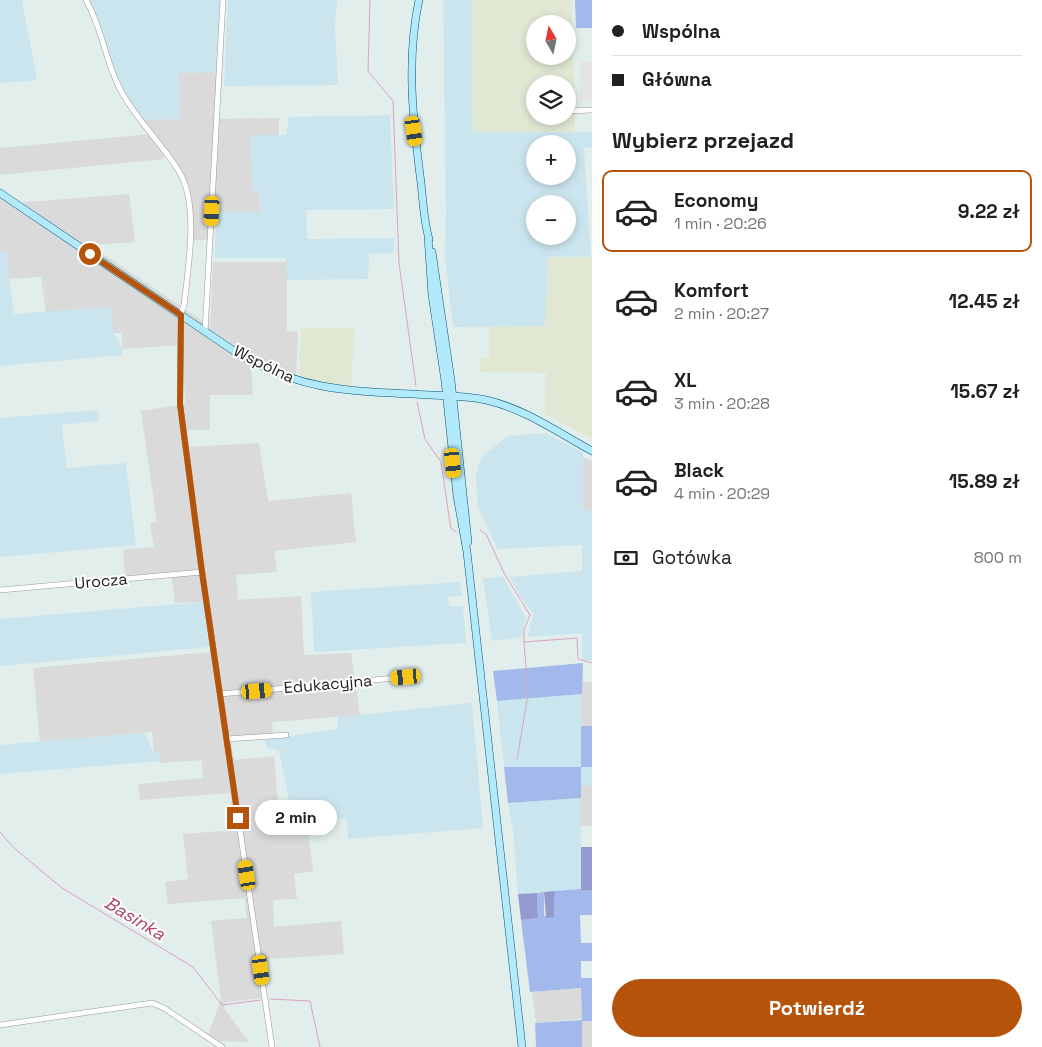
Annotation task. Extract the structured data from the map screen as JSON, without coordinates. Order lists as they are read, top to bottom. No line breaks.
{"streets":{"main road":["Wspólna"],"street":["Urocza","Edukacyjna"]},"water":["Basinka"],"north":"top","page":{"banner":["Wspólna","Główna"],"map_buttons":["+","−"],"heading":"Wybierz przejazd","list":[{"name":"Economy","note":"1 min · 20:26","value":"9.22 zł"},{"name":"Komfort","note":"2 min · 20:27","value":"12.45 zł"},{"name":"XL","note":"3 min · 20:28","value":"15.67 zł"},{"name":"Black","note":"4 min · 20:29","value":"15.89 zł"}],"pay":["Gotówka","800 m"],"bubble":"2 min","buttons":"Potwierdź"}}
